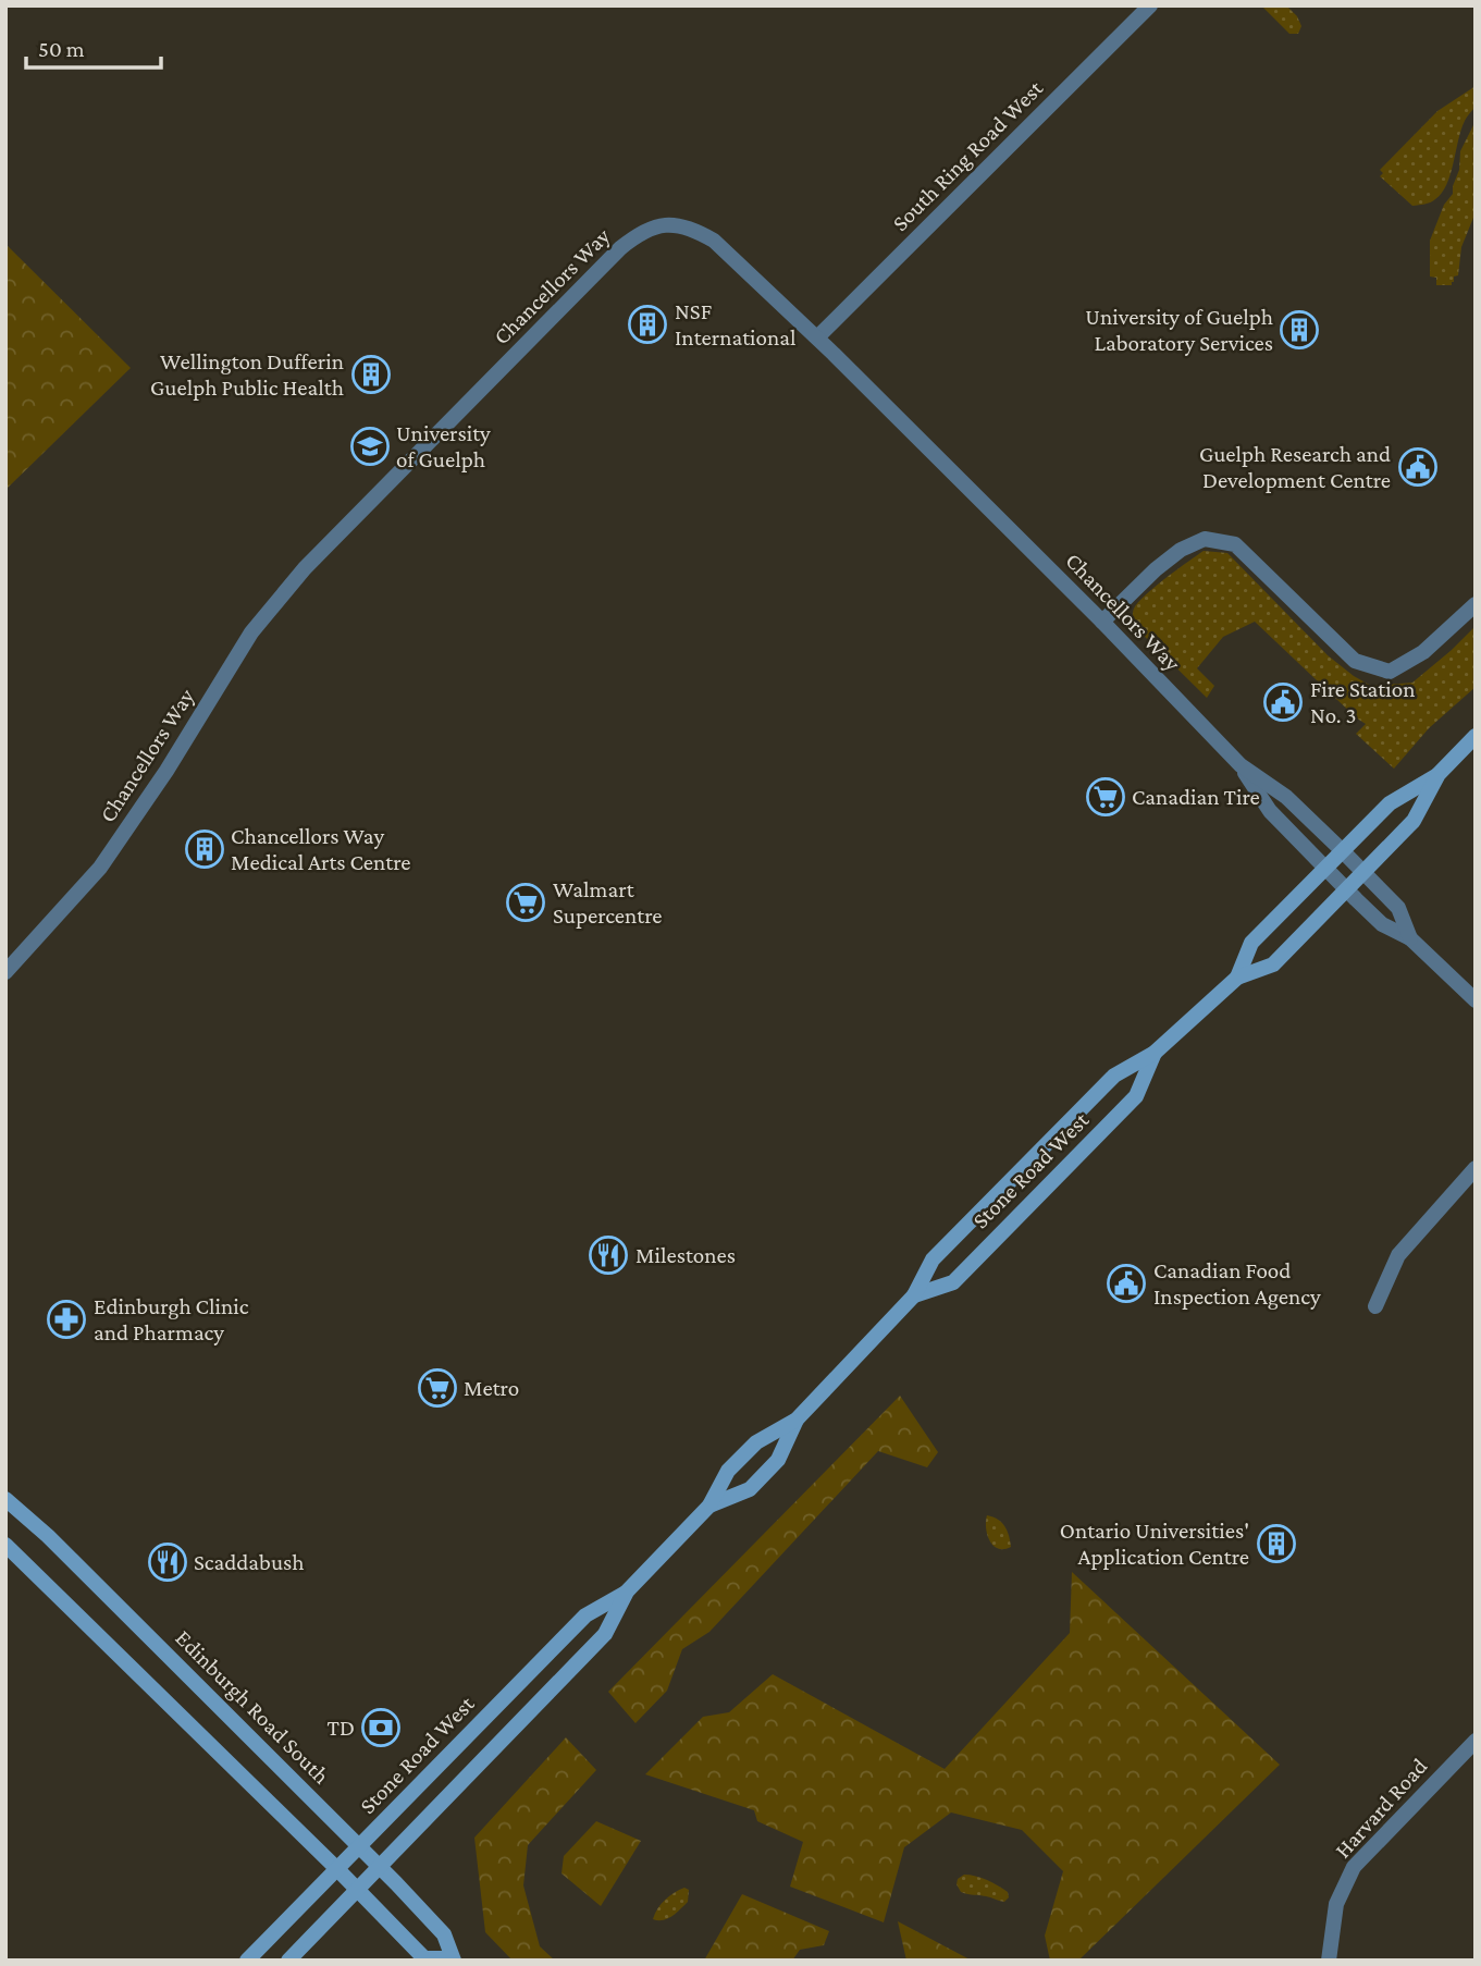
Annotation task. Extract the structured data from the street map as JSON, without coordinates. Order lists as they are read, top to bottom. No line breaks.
{"streets":{"main road":["Stone Road West","Edinburgh Road South"],"street":["South Ring Road West","Chancellors Way","Harvard Road"]},"crossings":[["South Ring Road West","Chancellors Way"],["Chancellors Way","Stone Road West"],["Stone Road West","Edinburgh Road South"]],"places":{"building":["NSF International","University of Guelph Laboratory Services","Wellington Dufferin Guelph Public Health","Chancellors Way Medical Arts Centre","Ontario Universities' Application Centre"],"school or university":["University of Guelph"],"public building":["Guelph Research and Development Centre","Fire Station No. 3","Canadian Food Inspection Agency"],"supermarket":["Canadian Tire","Walmart Supercentre","Metro"],"restaurant":["Milestones","Scaddabush"],"pharmacy":["Edinburgh Clinic and Pharmacy"],"bank":["TD"]},"scale_bar":"50 m"}
